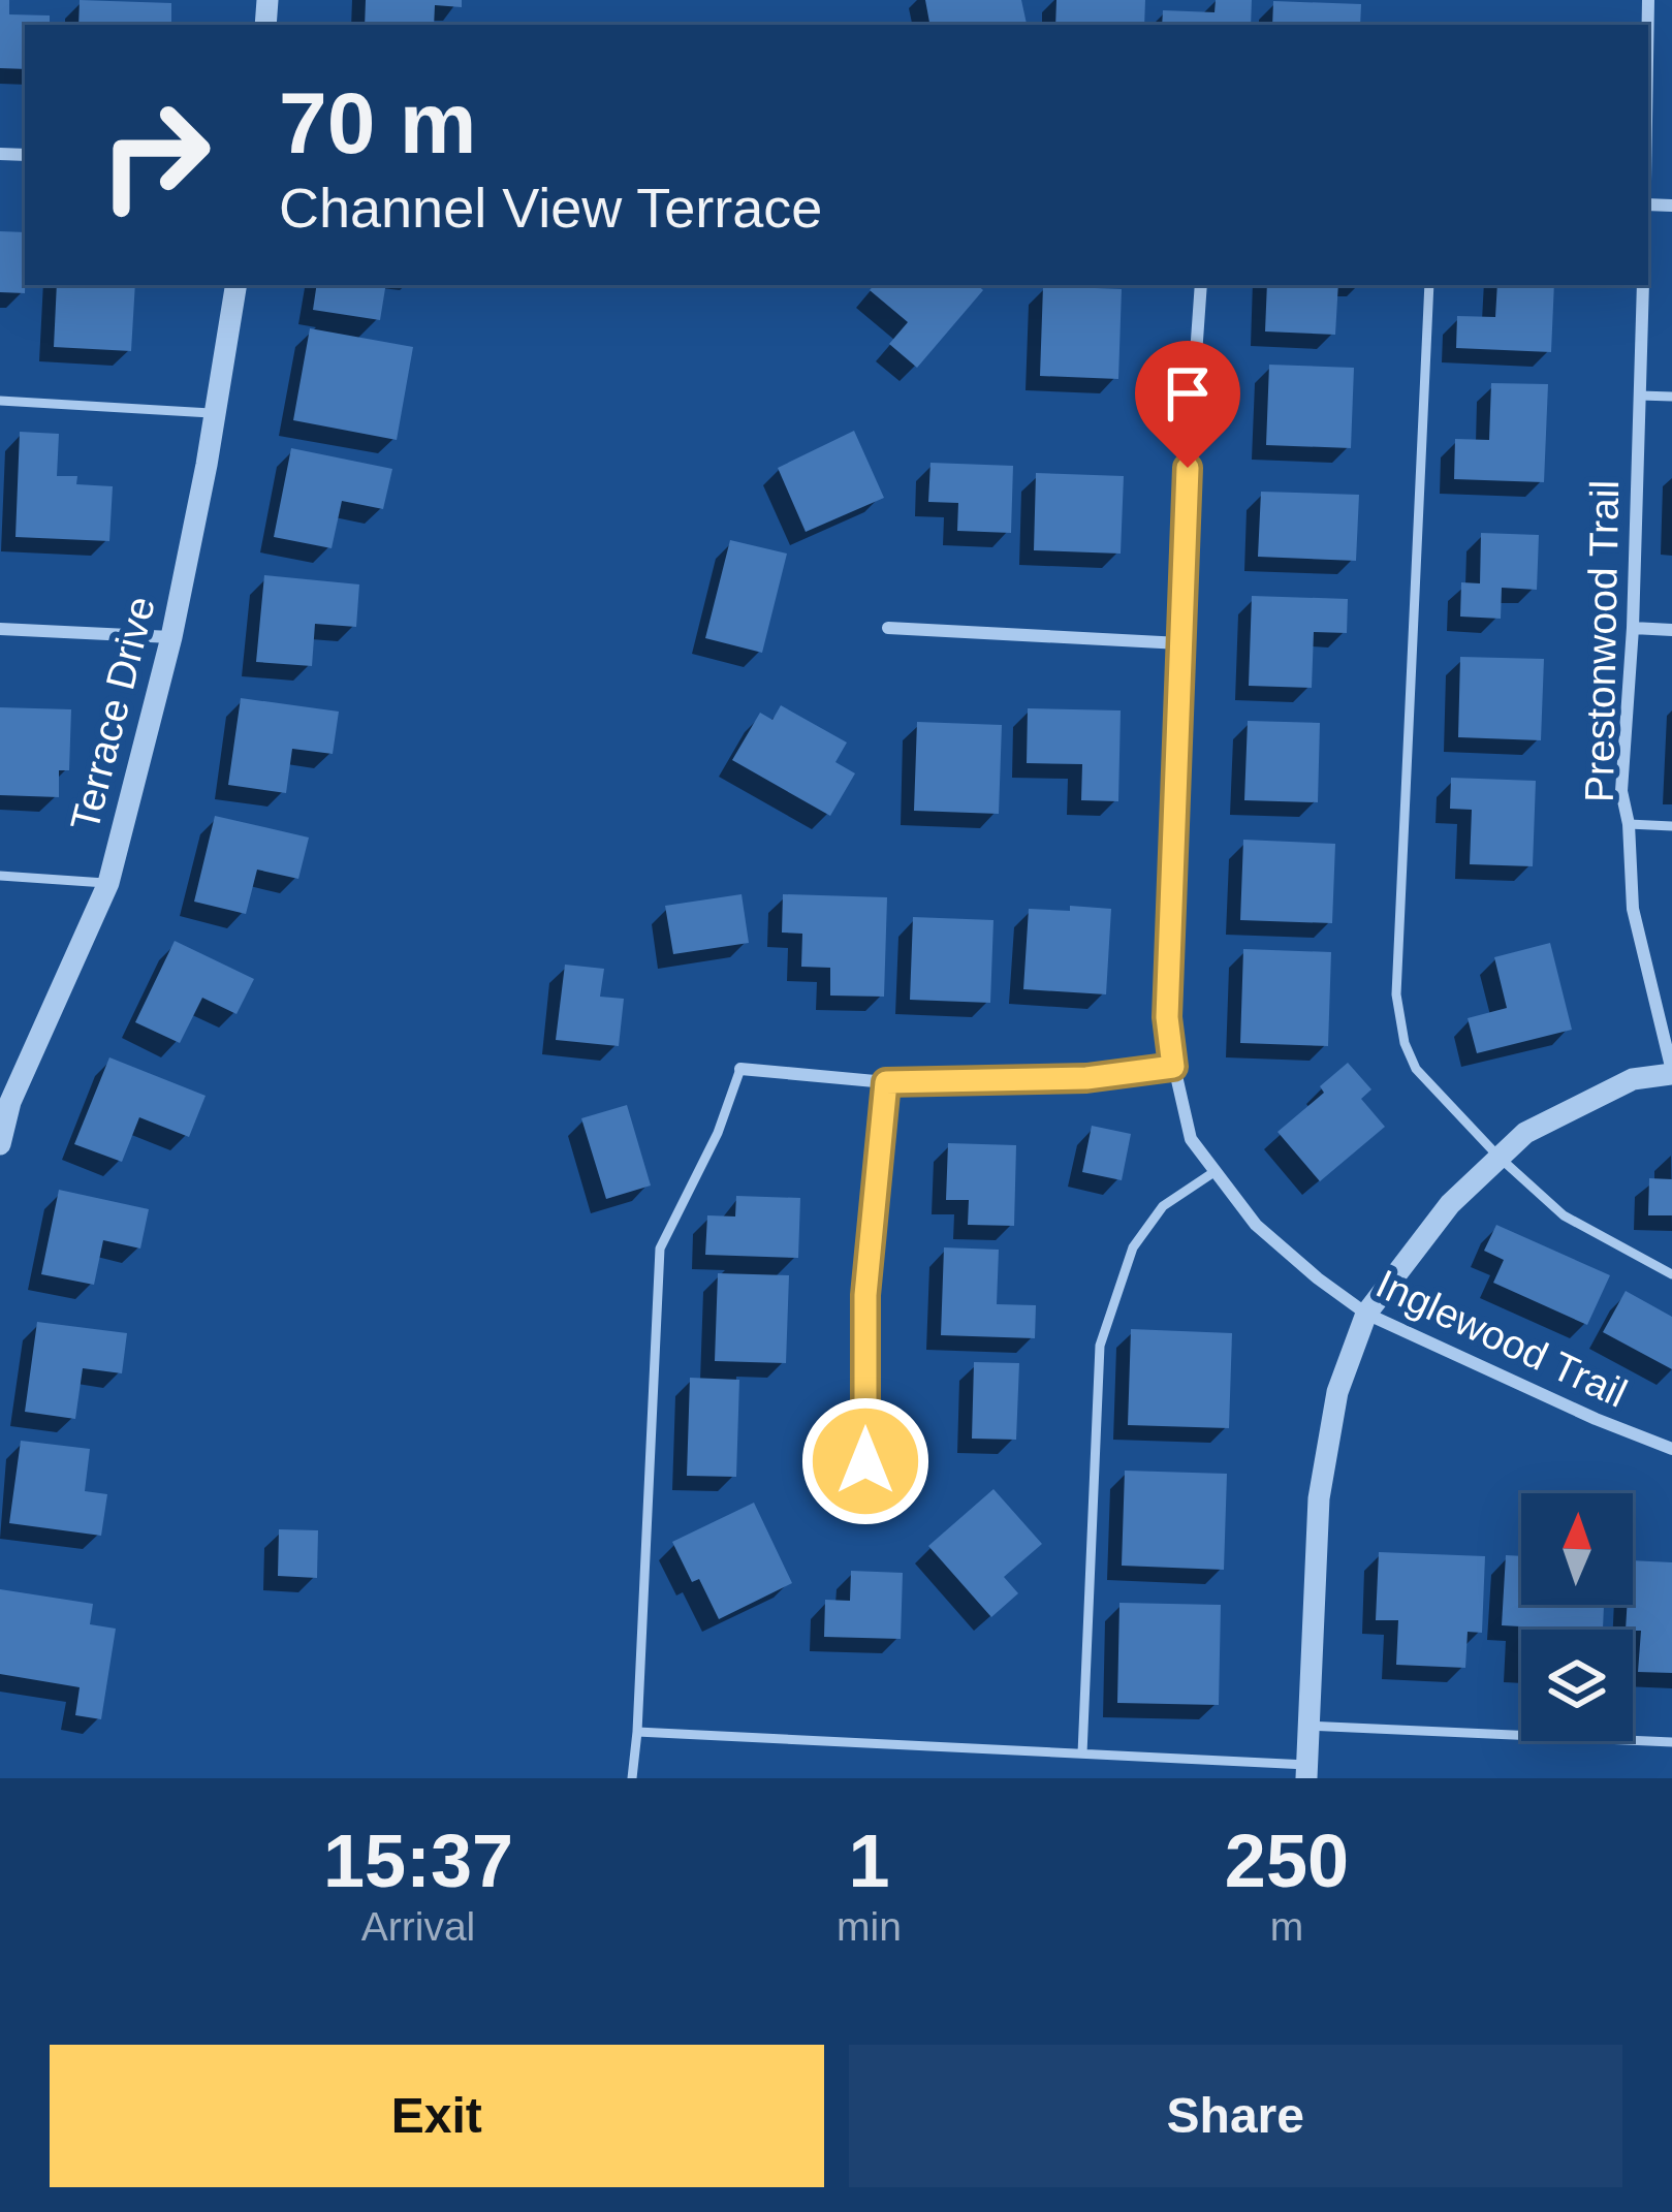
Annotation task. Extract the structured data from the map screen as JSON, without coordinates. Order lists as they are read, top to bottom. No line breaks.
{"streets":{"street":["Prestonwood Trail","Terrace Drive","Inglewood Trail"]},"north":"top","page":{"turn":["70 m","Channel View Terrace"],"eta":["15:37","Arrival","1","min","250","m"],"buttons":["Exit","Share"]}}
